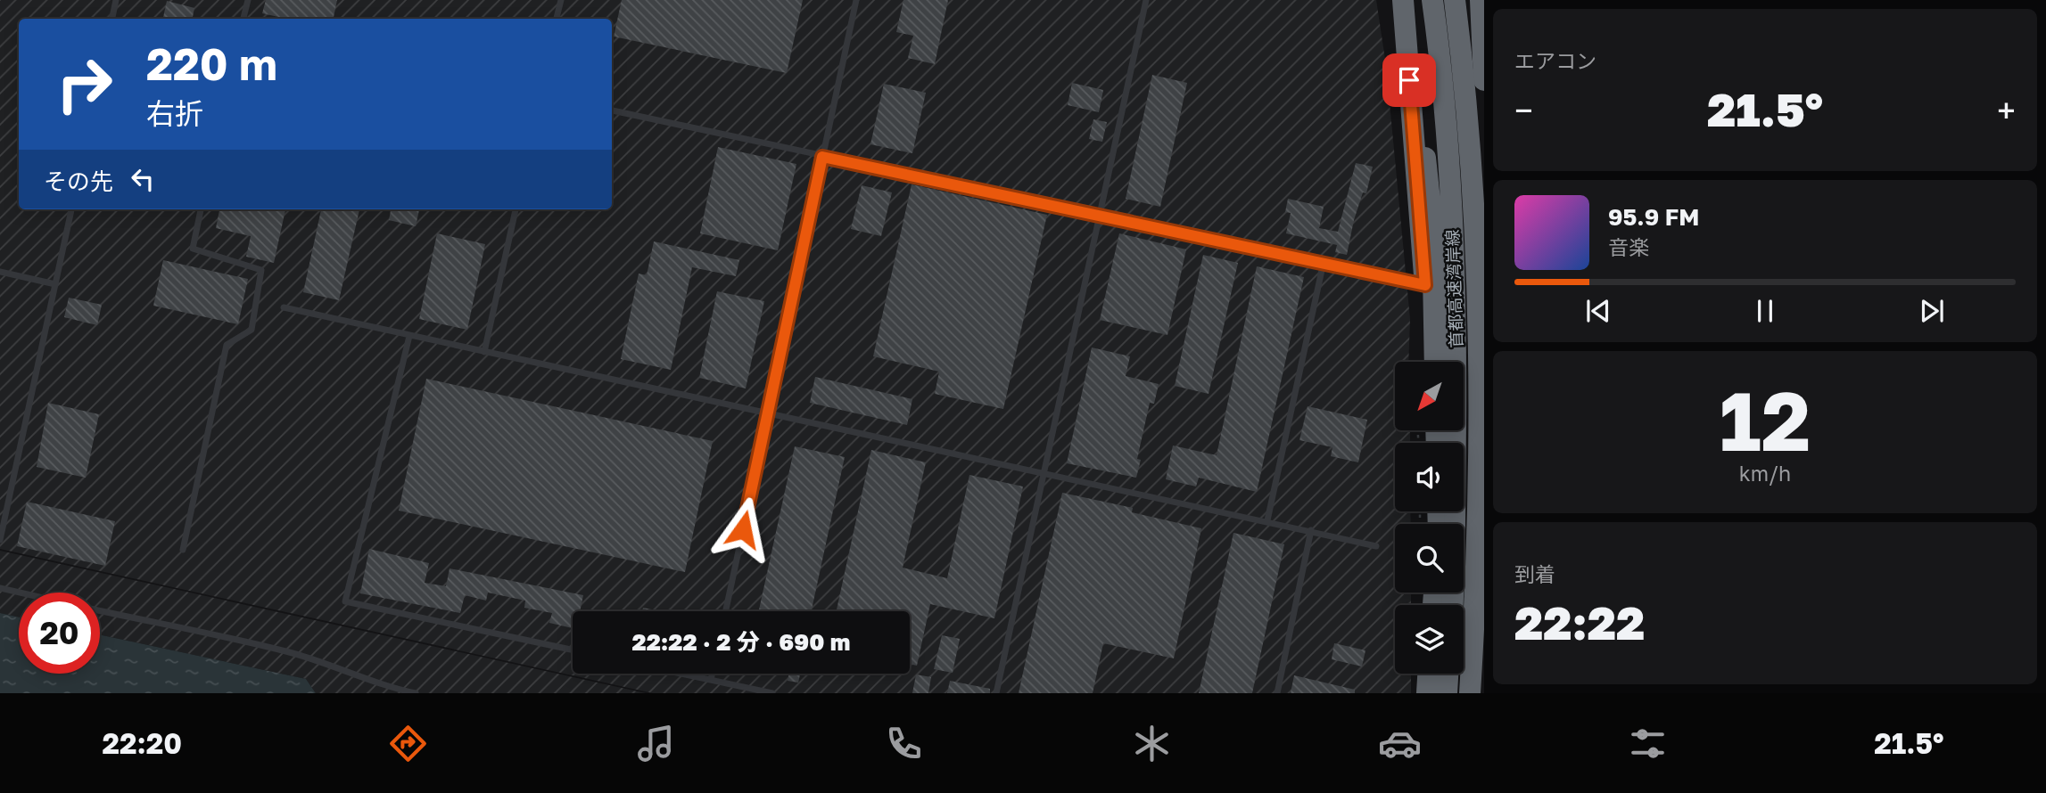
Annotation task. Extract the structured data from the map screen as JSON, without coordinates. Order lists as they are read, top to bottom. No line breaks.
{"streets":{"highway":["首都高速湾岸線"]},"north":"bottom left","page":{"tile":["エアコン",["12","km/h"],["到着","22:22"]],"turn":["220 m","右折"],"heat":["−","21.5°","+"],"then":"その先","song":["95.9 FM","音楽"],"limit":"20","trip":"22:22 · 2 分 · 690 m","tabs":["22:20","21.5°"]}}
